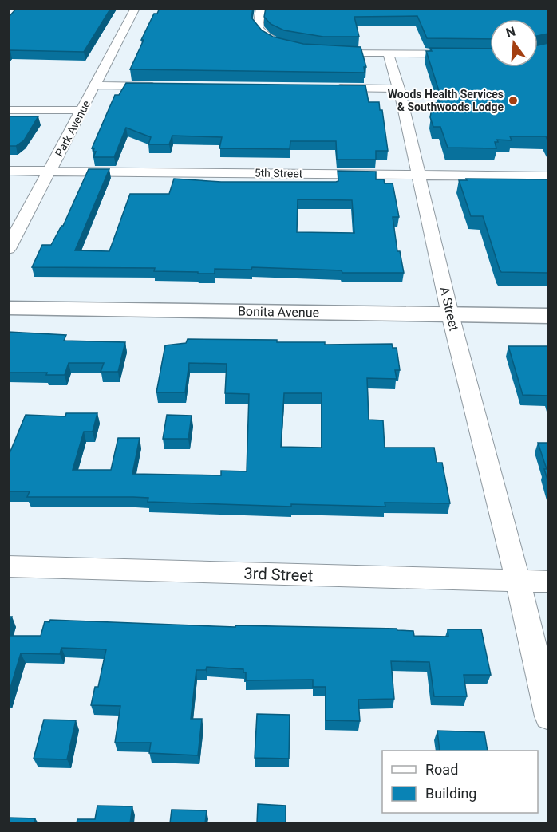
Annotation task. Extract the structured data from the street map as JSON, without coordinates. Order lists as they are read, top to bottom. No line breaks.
{"streets":{"main road":["Bonita Avenue"],"street":["Park Avenue","5th Street","A Street","3rd Street"]},"crossings":[["Park Avenue","5th Street"],["5th Street","A Street"],["A Street","Bonita Avenue"],["A Street","3rd Street"]],"places":["Woods Health Services & Southwoods Lodge"],"legend":["Road","Building"],"north":"top"}
